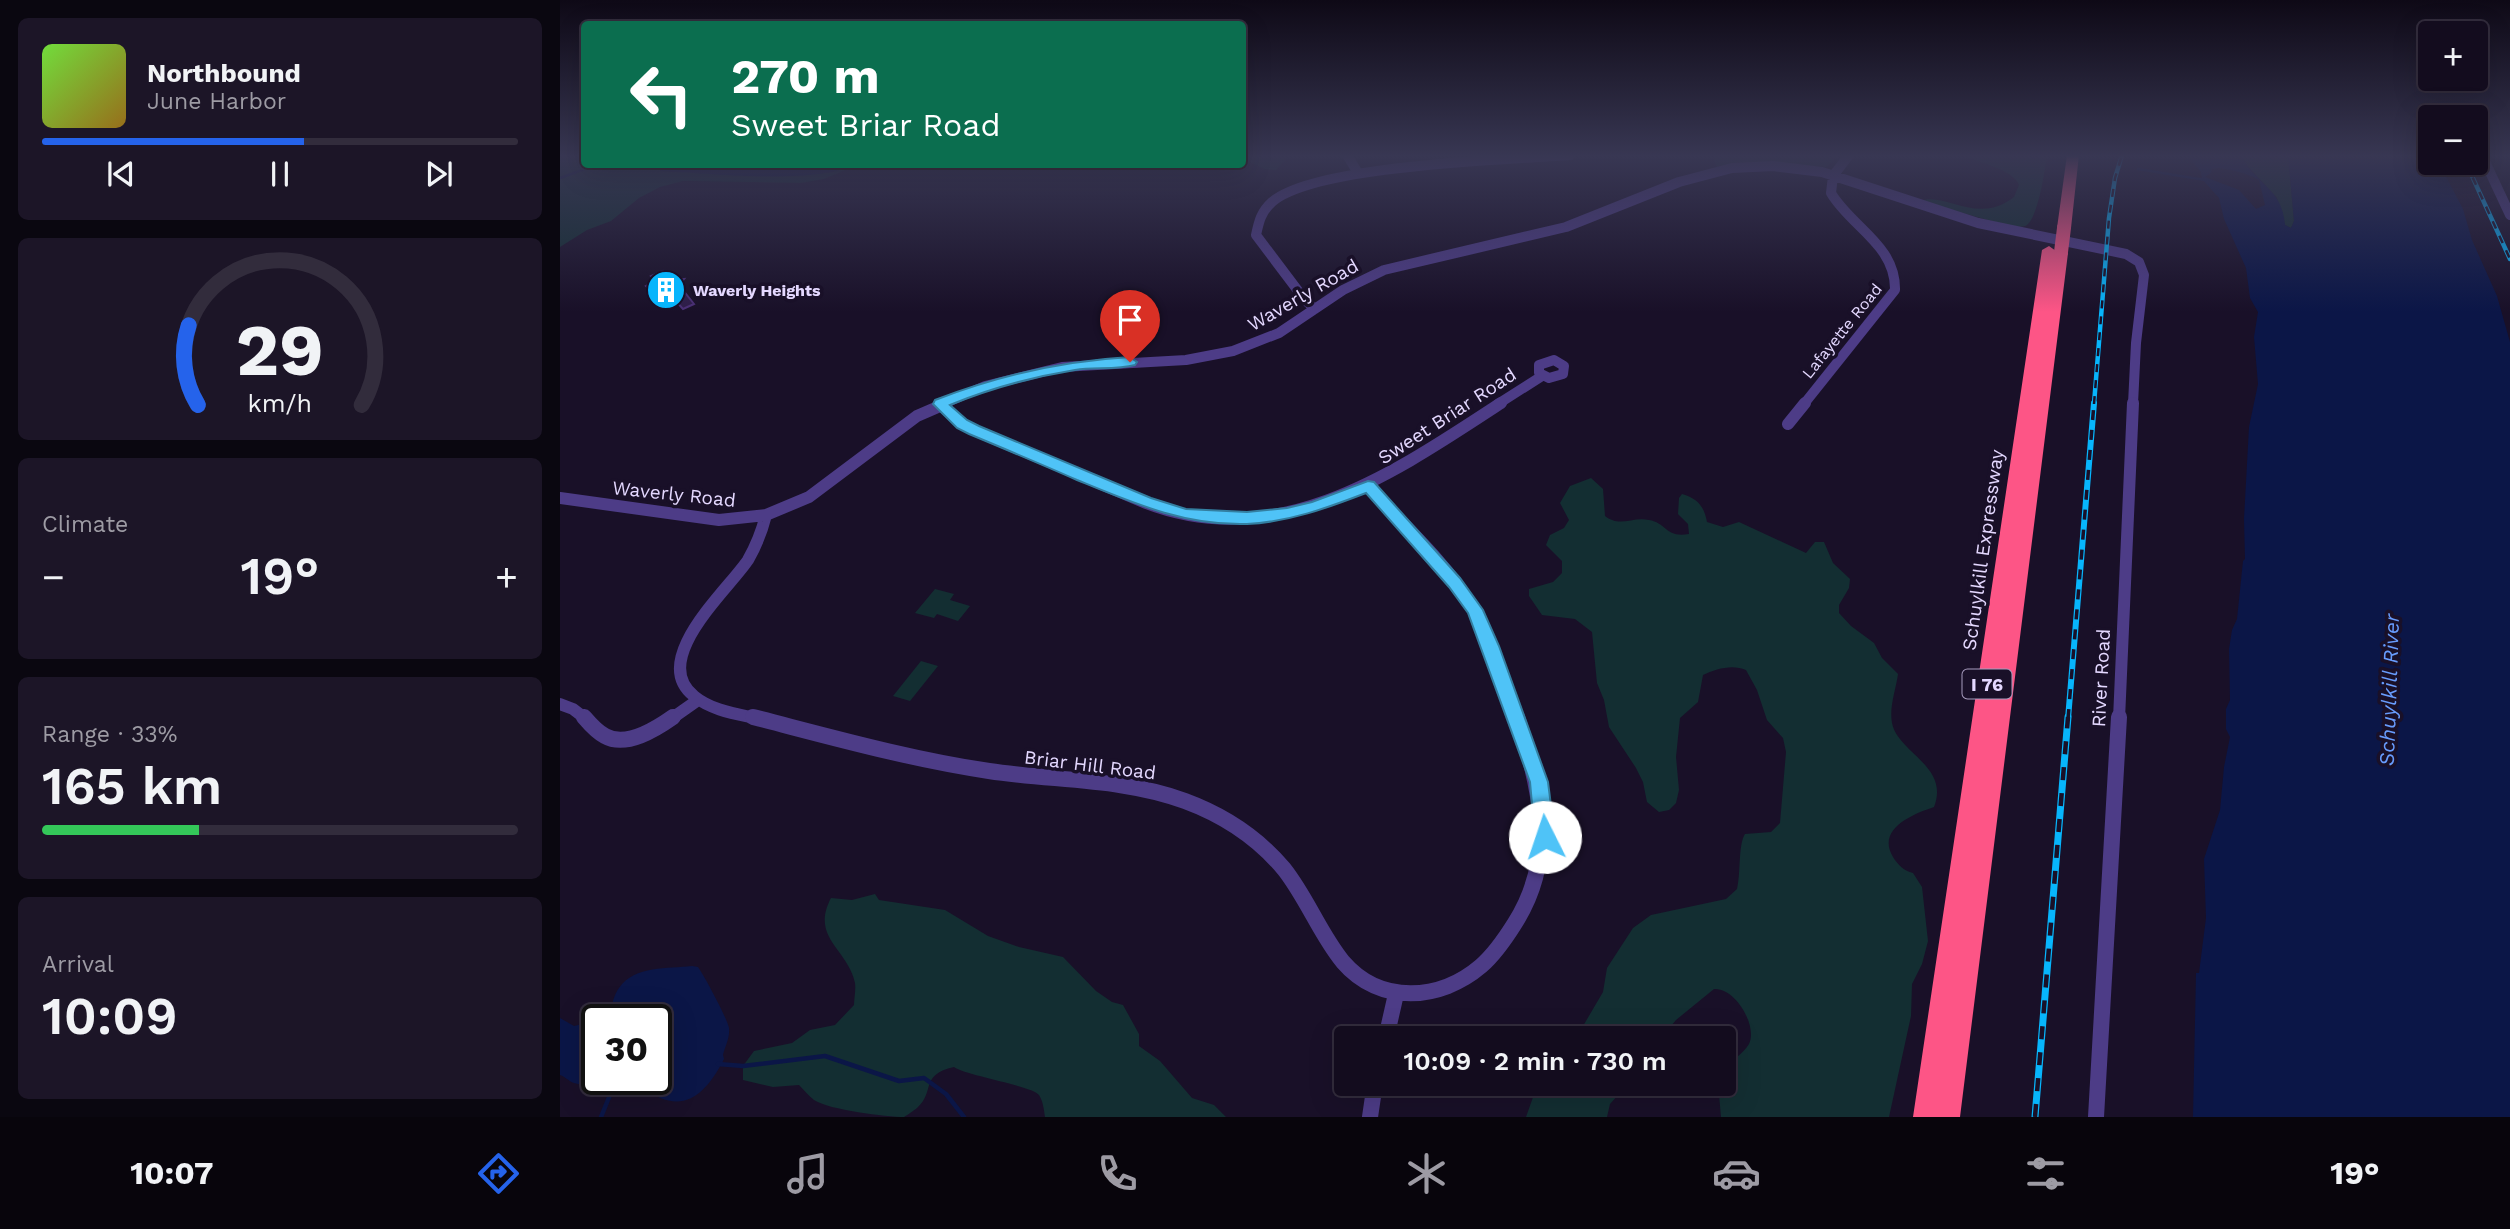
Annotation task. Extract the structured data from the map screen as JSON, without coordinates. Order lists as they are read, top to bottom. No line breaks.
{"streets":{"highway":["Schuylkill Expressway","I 76"],"street":["Waverly Road","Lafayette Road","Sweet Briar Road","River Road","Briar Hill Road"]},"crossings":[["Waverly Road","Sweet Briar Road"],["Waverly Road","River Road"],["Sweet Briar Road","Briar Hill Road"]],"water":["Schuylkill River"],"places":{"building":["Waverly Heights"]},"page":{"map_buttons":["+","−"],"turn":["270 m","Sweet Briar Road"],"song":["Northbound","June Harbor"],"tile":["Climate",["Range · 33%","165 km"],["Arrival","10:09"]],"heat":["−","19°","+"],"limit":"30","trip":"10:09 · 2 min · 730 m","tabs":["10:07","19°"],"gauge":["29","km/h"]}}
